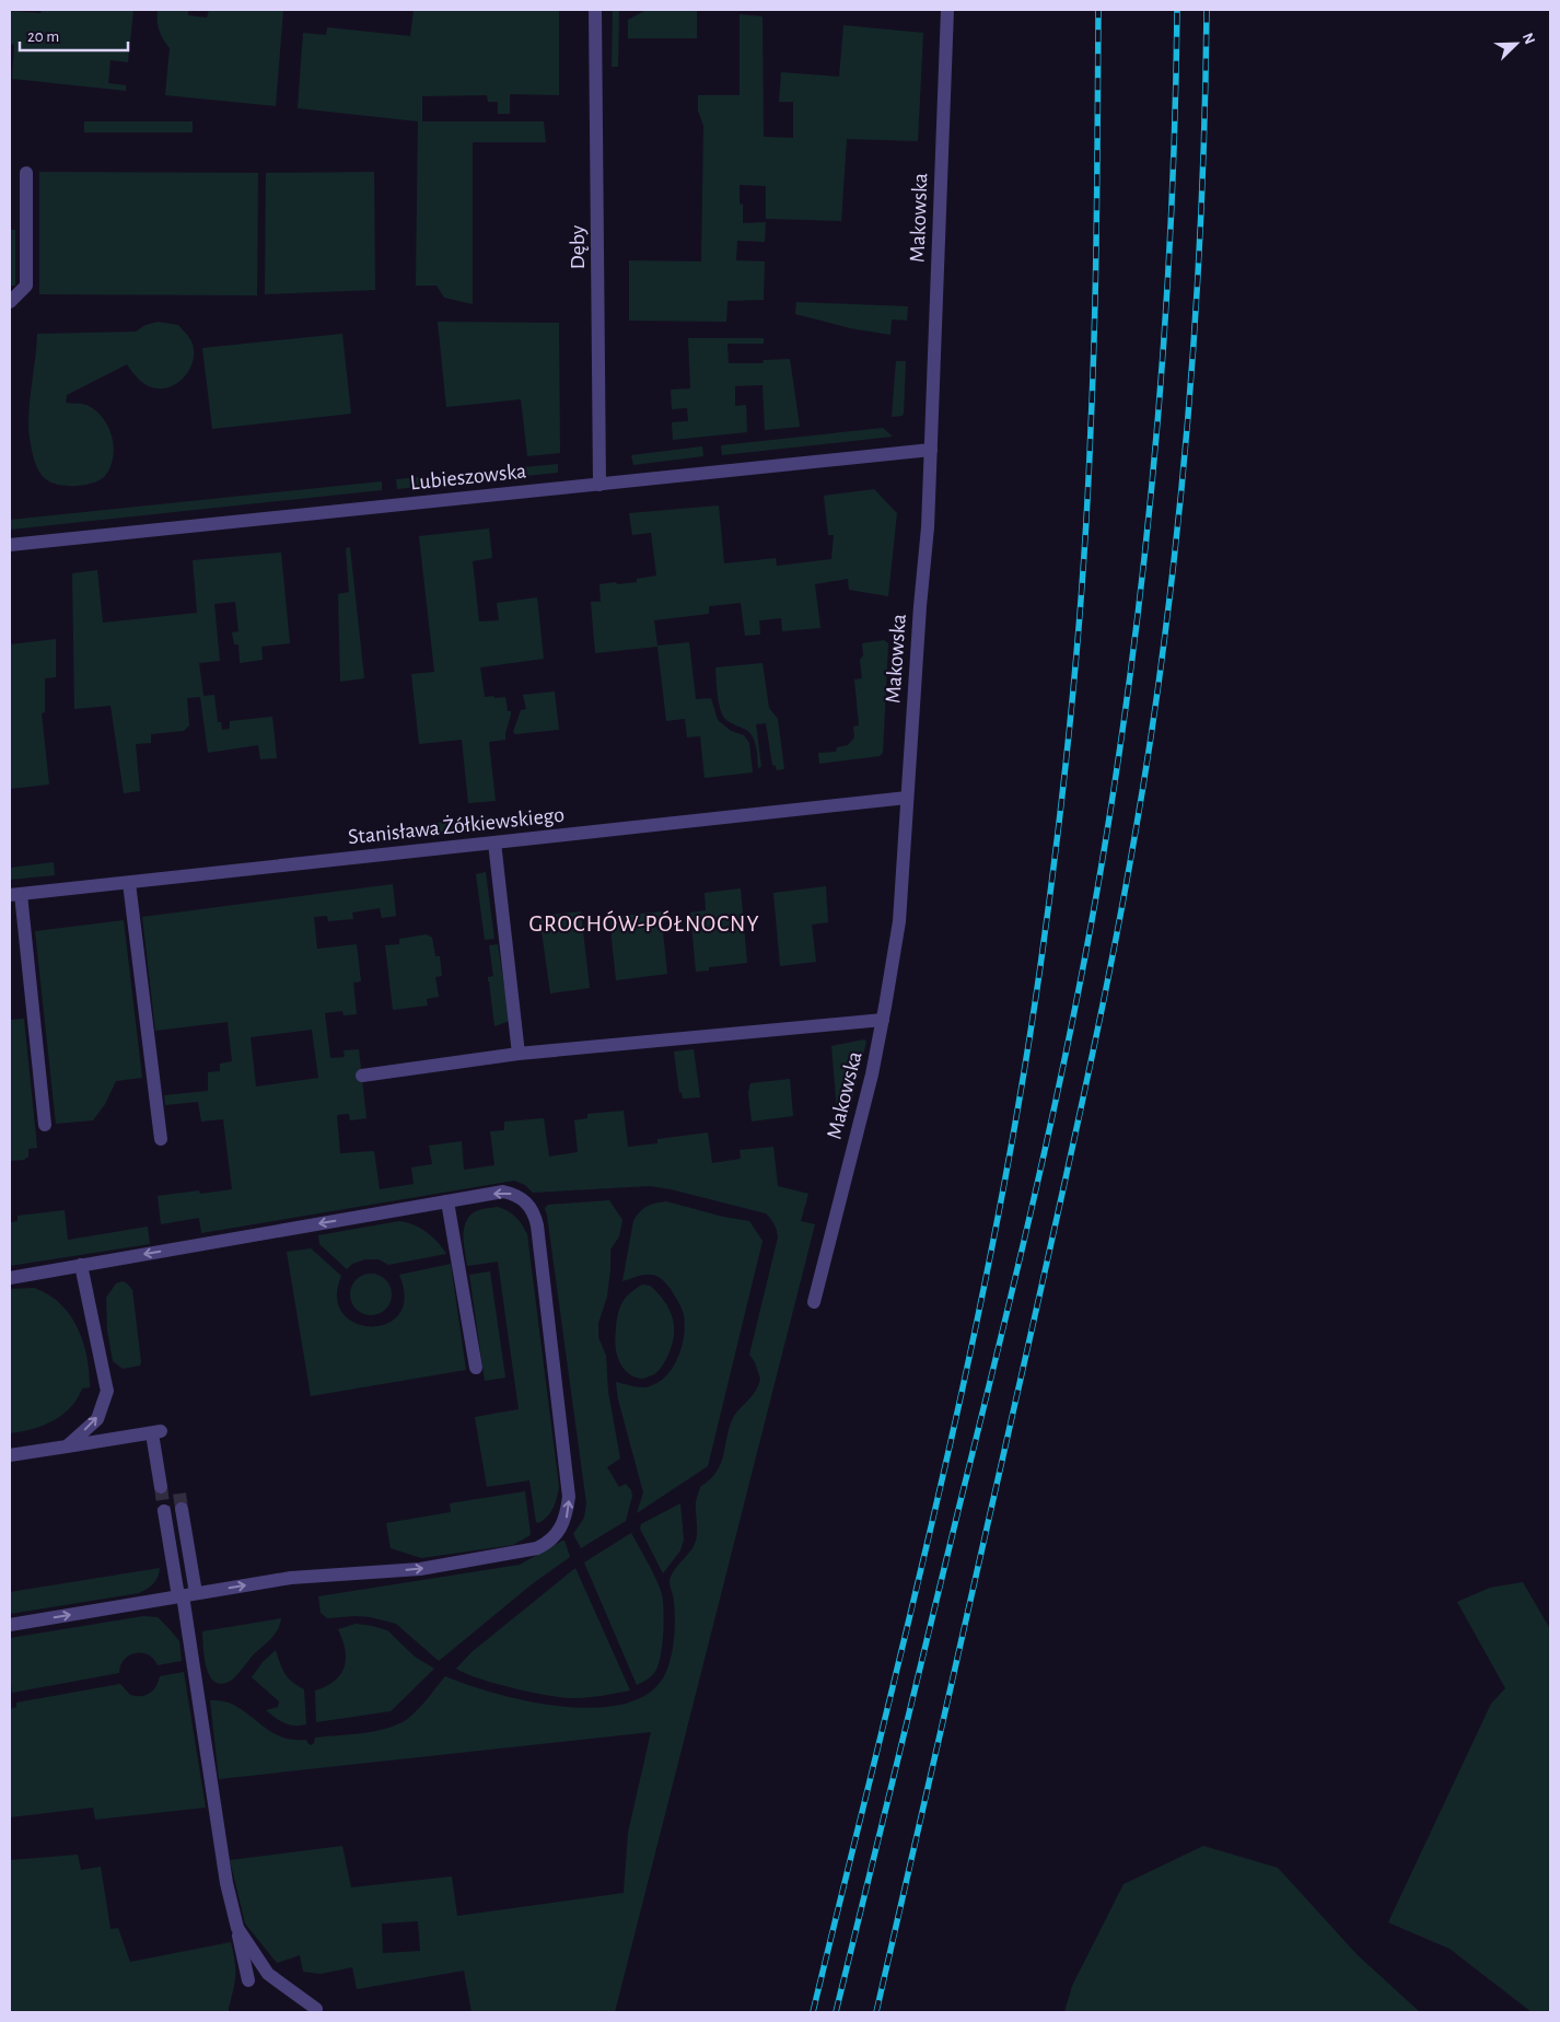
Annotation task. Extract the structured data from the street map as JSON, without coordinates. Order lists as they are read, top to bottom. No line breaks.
{"streets":{"street":["Makowska","Dęby","Lubieszowska","Stanisława Żółkiewskiego"]},"crossings":[["Makowska","Lubieszowska"],["Makowska","Stanisława Żółkiewskiego"],["Dęby","Lubieszowska"]],"districts":["GROCHÓW-PÓŁNOCNY"],"scale_bar":"20 m","north":"top right"}
